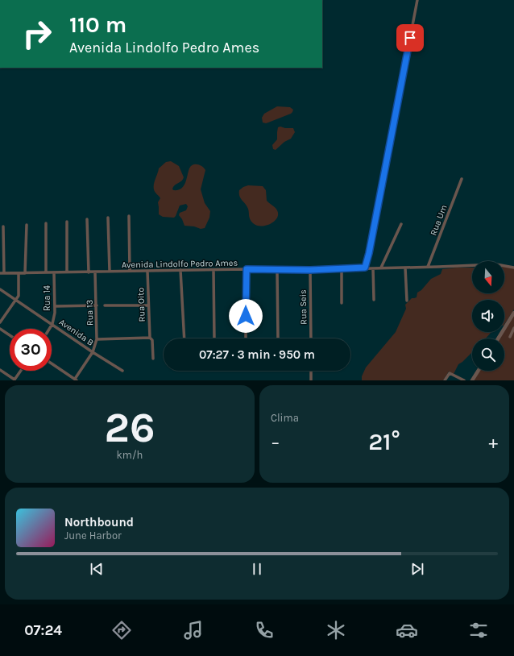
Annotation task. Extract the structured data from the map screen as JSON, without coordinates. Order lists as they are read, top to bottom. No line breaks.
{"streets":{"street":["Rua Um","Avenida Lindolfo Pedro Ames","Rua 14","Rua Oito","Rua Seis","Rua 13","Avenida B"]},"crossings":[["Rua Um","Avenida Lindolfo Pedro Ames"],["Avenida Lindolfo Pedro Ames","Rua 14"],["Avenida Lindolfo Pedro Ames","Rua Oito"],["Avenida Lindolfo Pedro Ames","Rua Seis"],["Avenida Lindolfo Pedro Ames","Rua 13"],["Rua 14","Avenida B"],["Rua 13","Avenida B"]],"north":"bottom","page":{"turn":["110 m","Avenida Lindolfo Pedro Ames"],"limit":"30","trip":"07:27 · 3 min · 950 m","tile":[["26","km/h"],"Clima"],"heat":["−","21°","+"],"song":["Northbound","June Harbor"],"tabs":"07:24"}}
